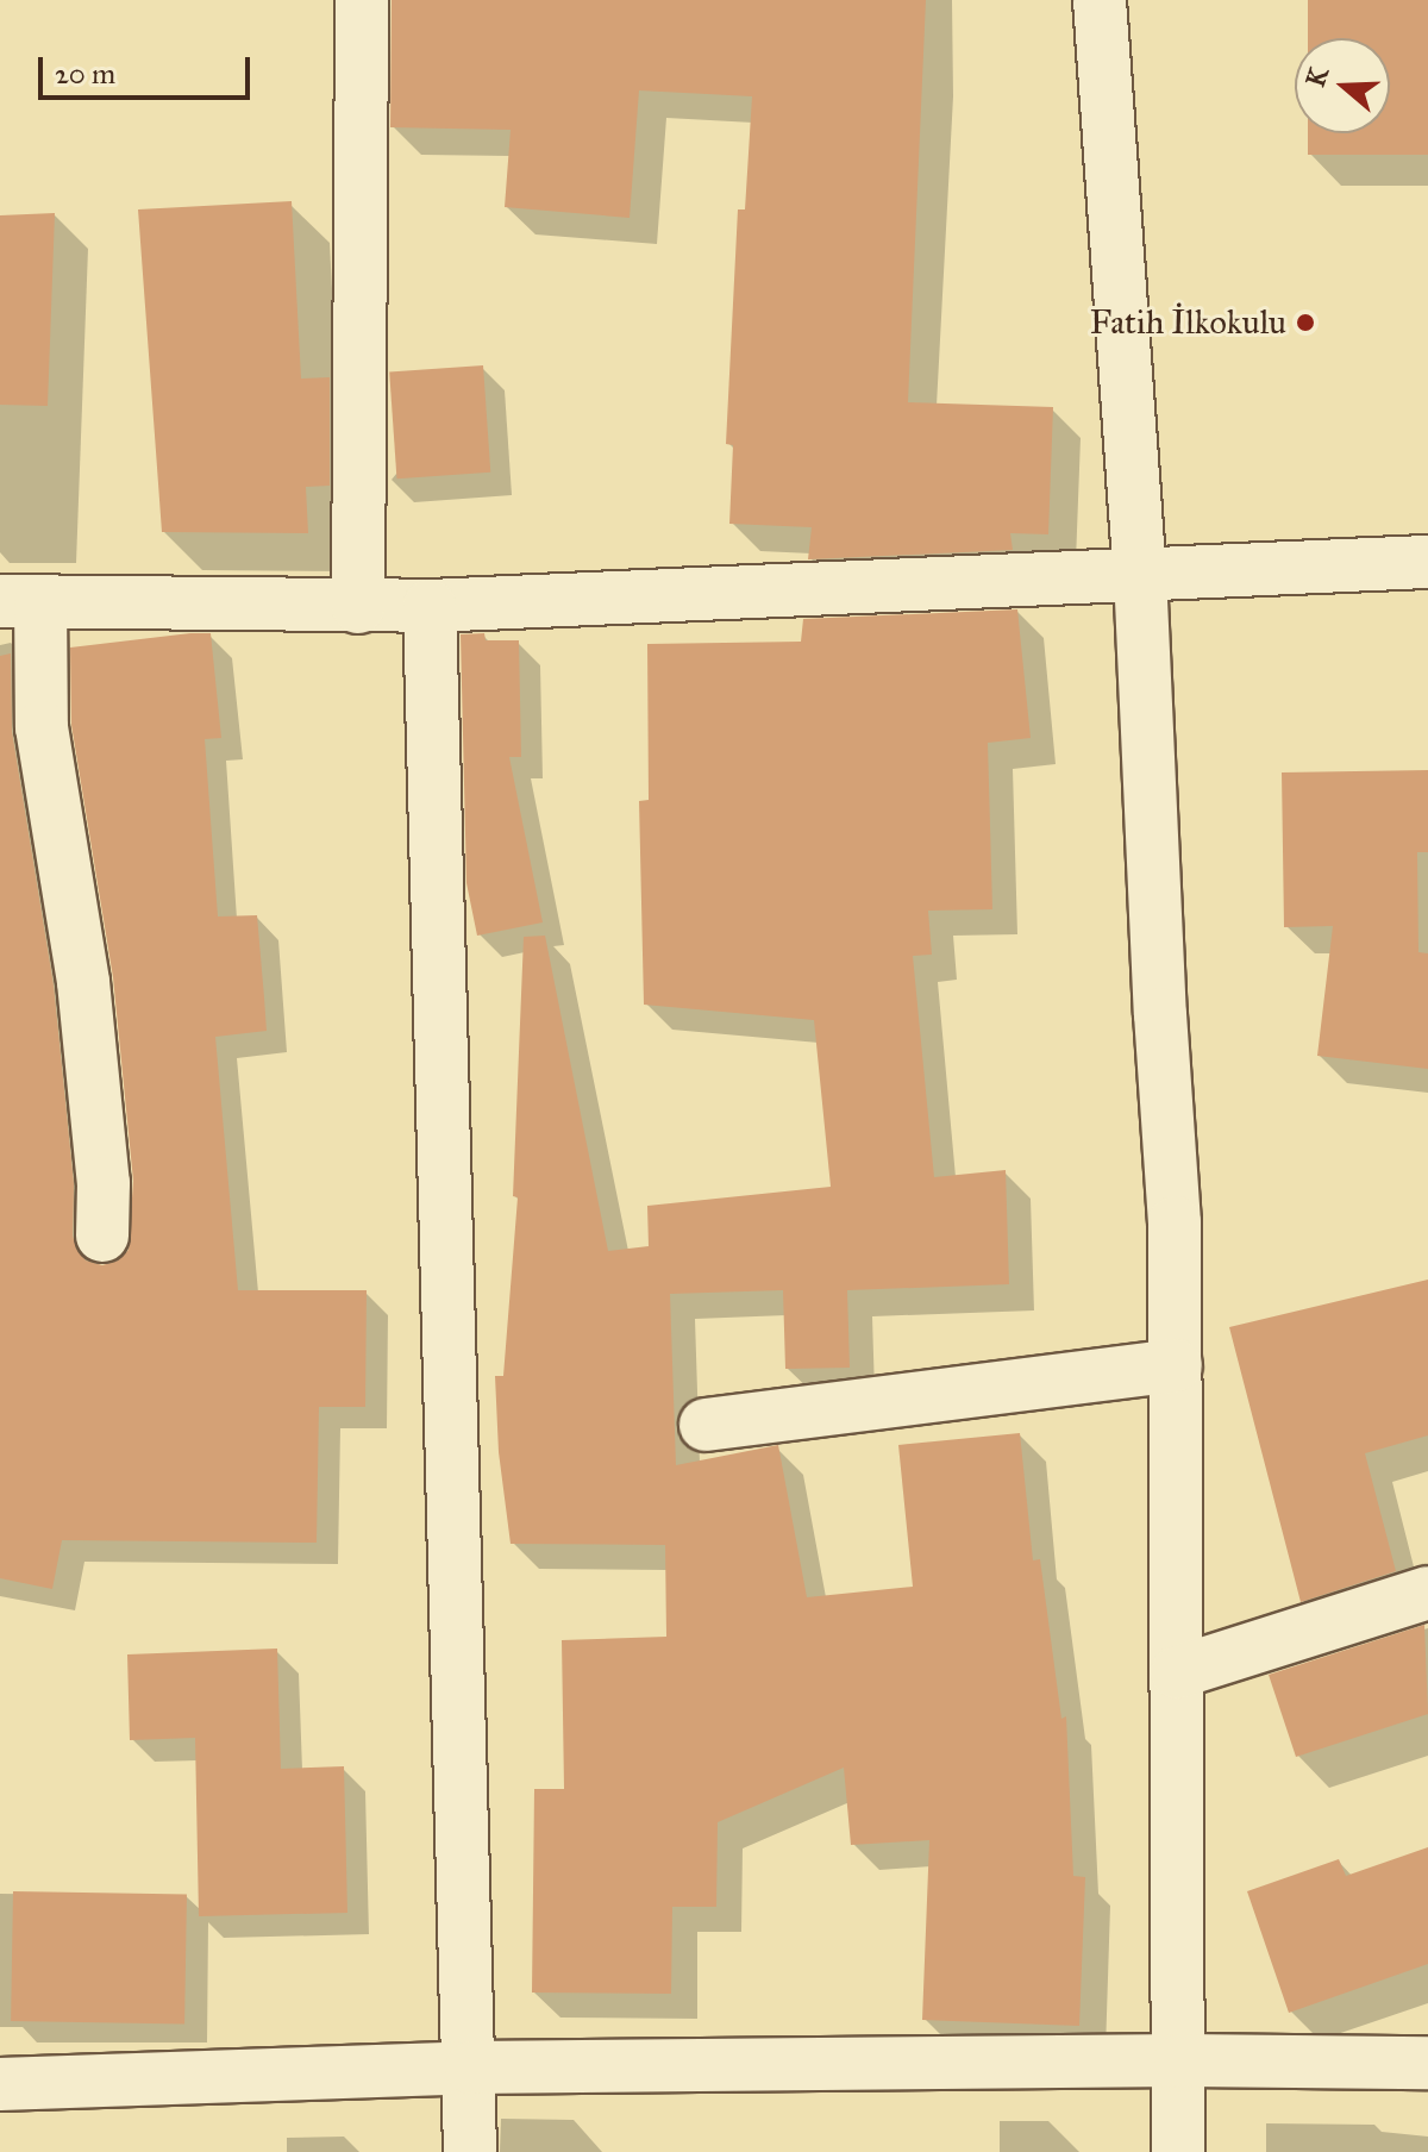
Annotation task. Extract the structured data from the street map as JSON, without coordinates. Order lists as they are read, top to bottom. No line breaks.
{"places":["Fatih İlkokulu"],"scale_bar":"20 m","north":"left"}
